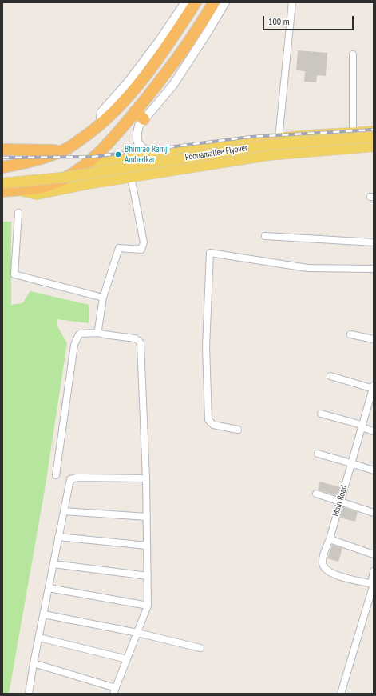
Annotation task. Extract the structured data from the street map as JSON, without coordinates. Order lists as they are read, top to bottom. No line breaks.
{"streets":{"main road":["Poonamallee Flyover"],"street":["Main Road"]},"places":["Bhimrao Ramji Ambedkar"],"scale_bar":"100 m"}
